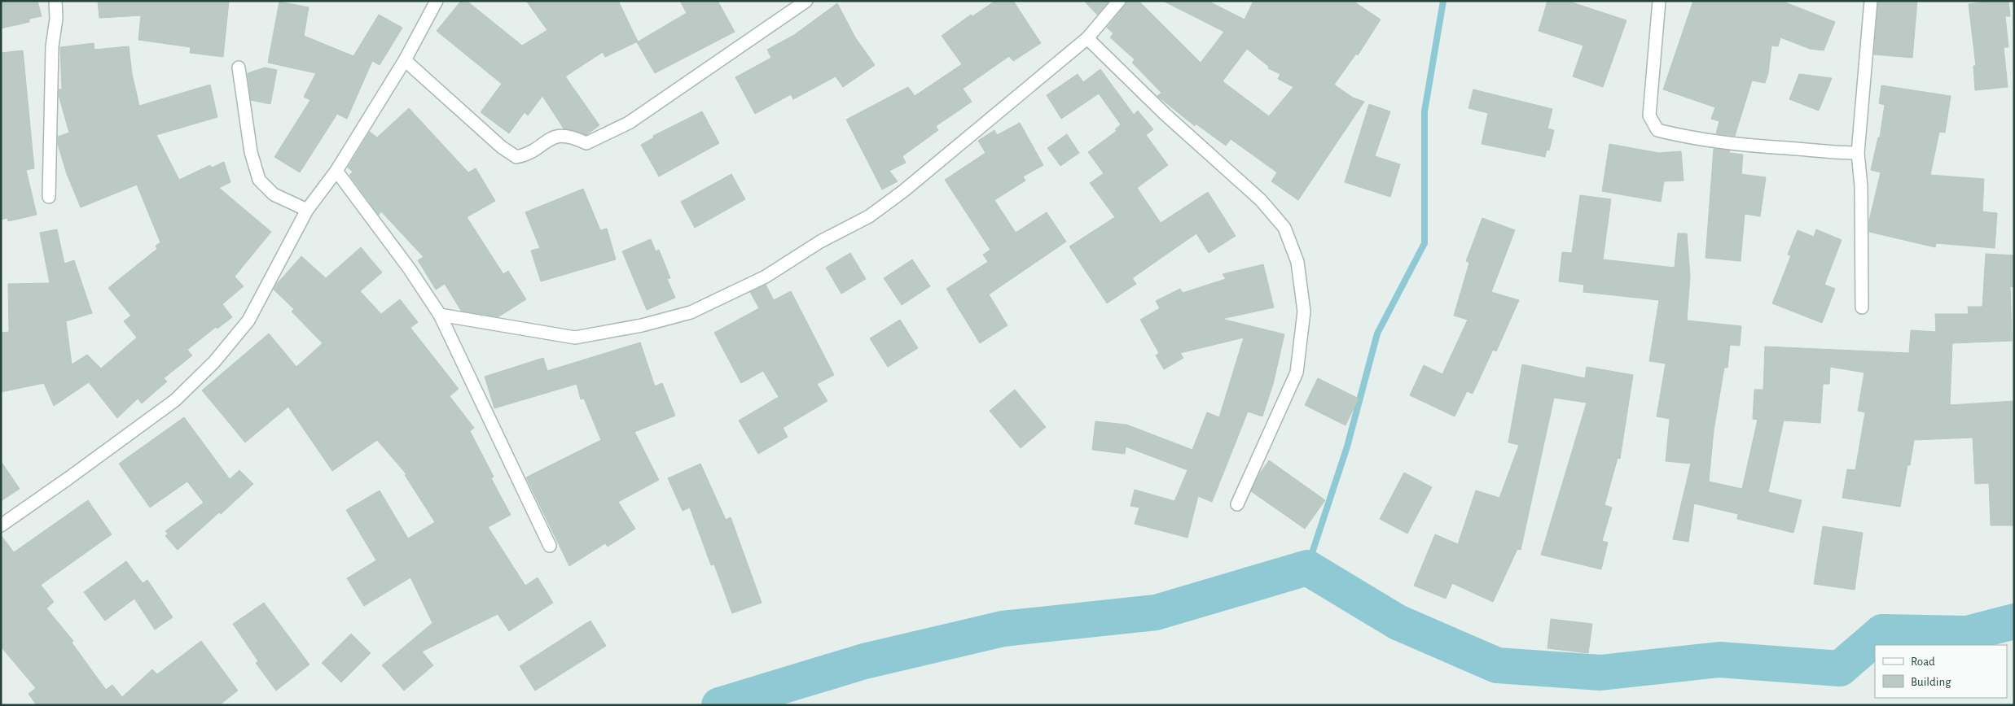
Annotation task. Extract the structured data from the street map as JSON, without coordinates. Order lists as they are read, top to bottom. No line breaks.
{"legend":["Road","Building"]}
